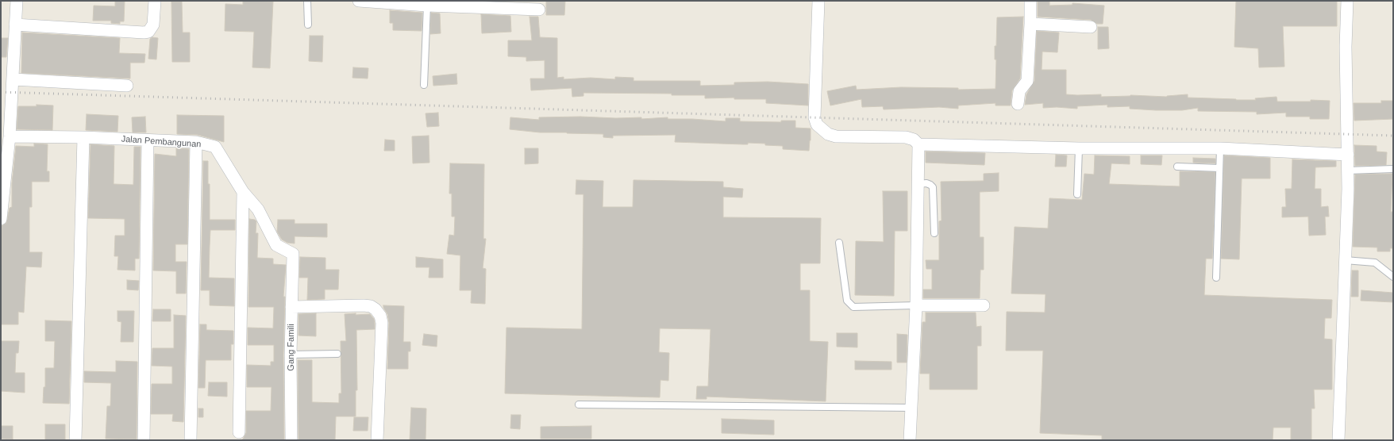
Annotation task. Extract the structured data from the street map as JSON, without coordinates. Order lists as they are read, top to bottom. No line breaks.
{"streets":{"street":["Jalan Pembangunan","Gang Famili"]},"crossings":[["Jalan Pembangunan","Gang Famili"]]}
